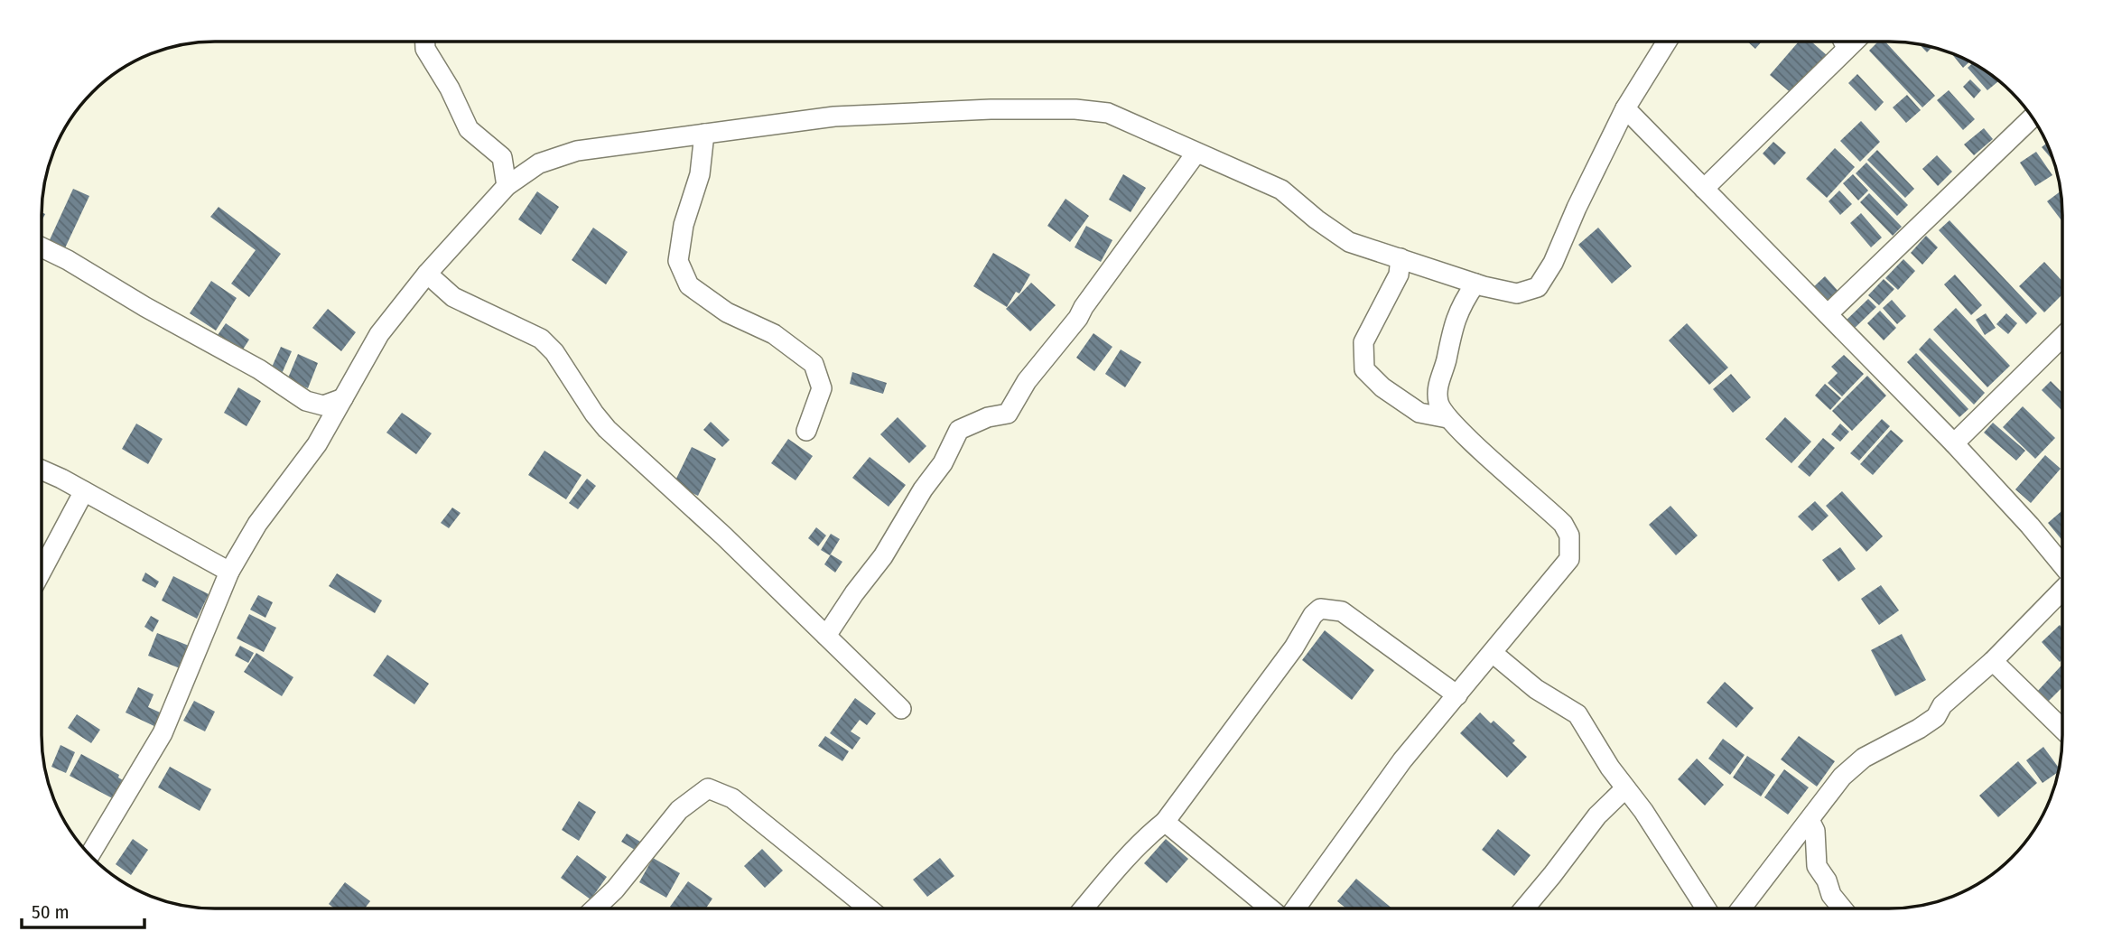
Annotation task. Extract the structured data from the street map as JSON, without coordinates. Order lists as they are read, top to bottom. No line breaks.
{"scale_bar":"50 m"}
